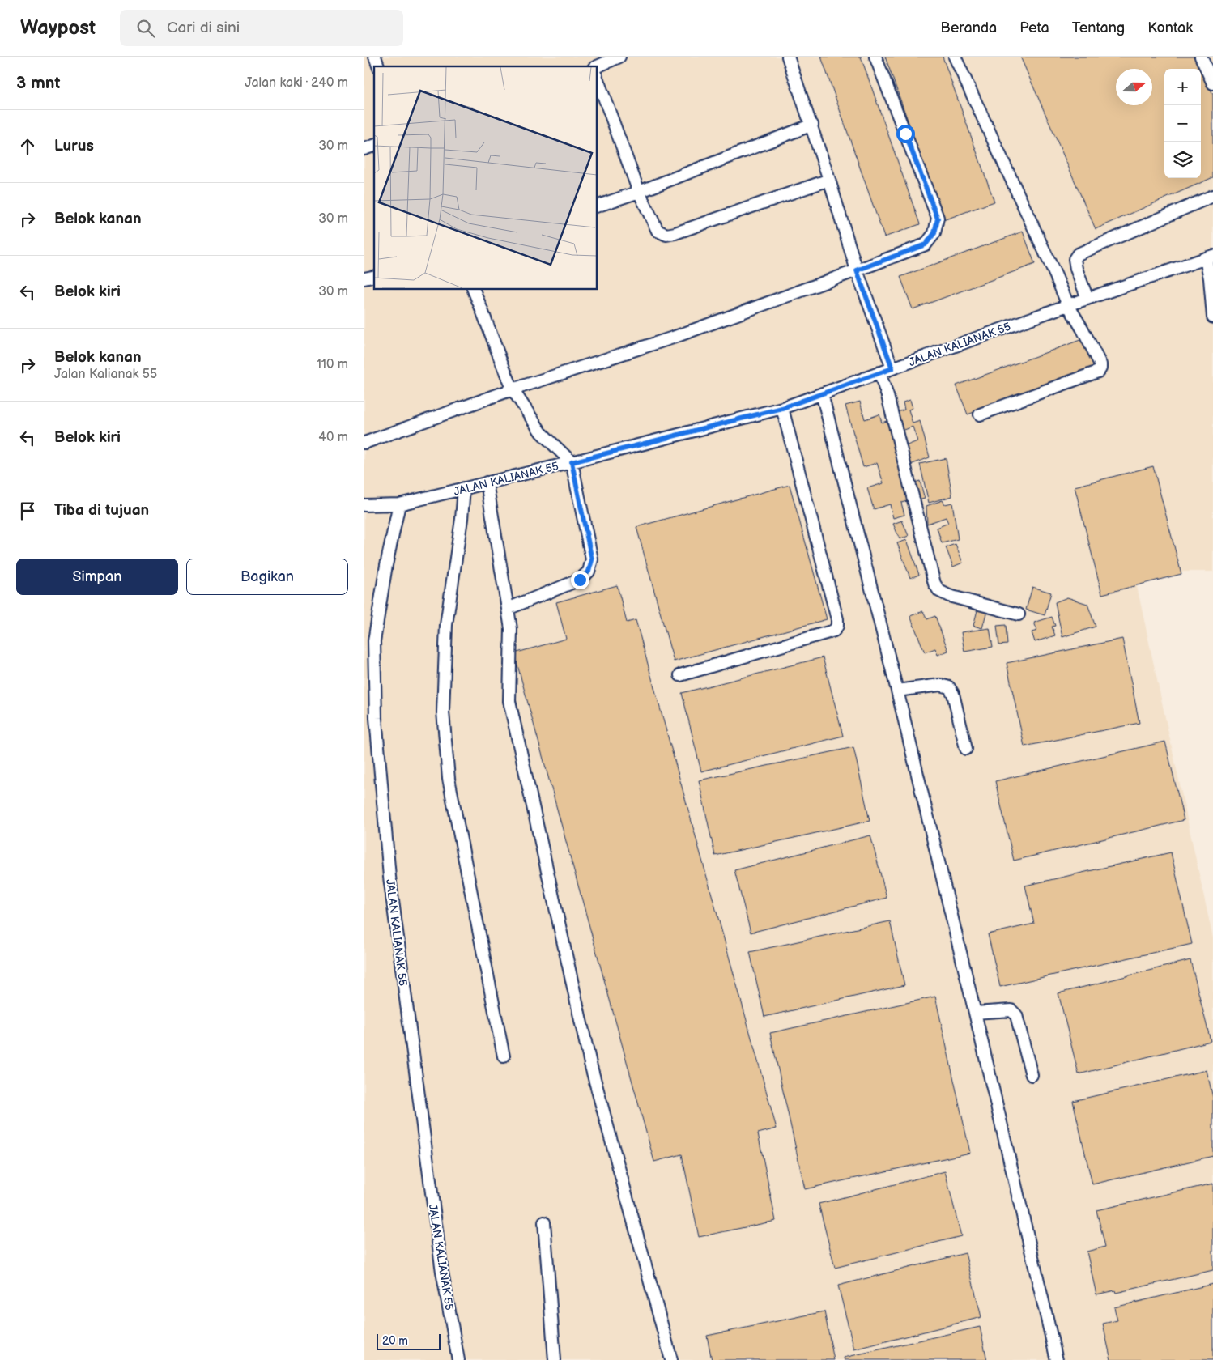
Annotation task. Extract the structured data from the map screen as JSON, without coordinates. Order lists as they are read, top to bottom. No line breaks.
{"streets":{"lane":["JALAN KALIANAK 55"]},"scale_bar":"20 m","north":"right","page":{"header":"Waypost","search":"Cari di sini","nav":["Beranda","Peta","Tentang","Kontak"],"heading":["3 mnt","Jalan kaki · 240 m"],"map_buttons":["+","−"],"list":[["Lurus","30 m"],["Belok kanan","30 m"],["Belok kiri","30 m"],["Belok kanan","Jalan Kalianak 55","110 m"],["Belok kiri","40 m"],"Tiba di tujuan"],"buttons":["Simpan","Bagikan"],"scale":"20 m"}}
